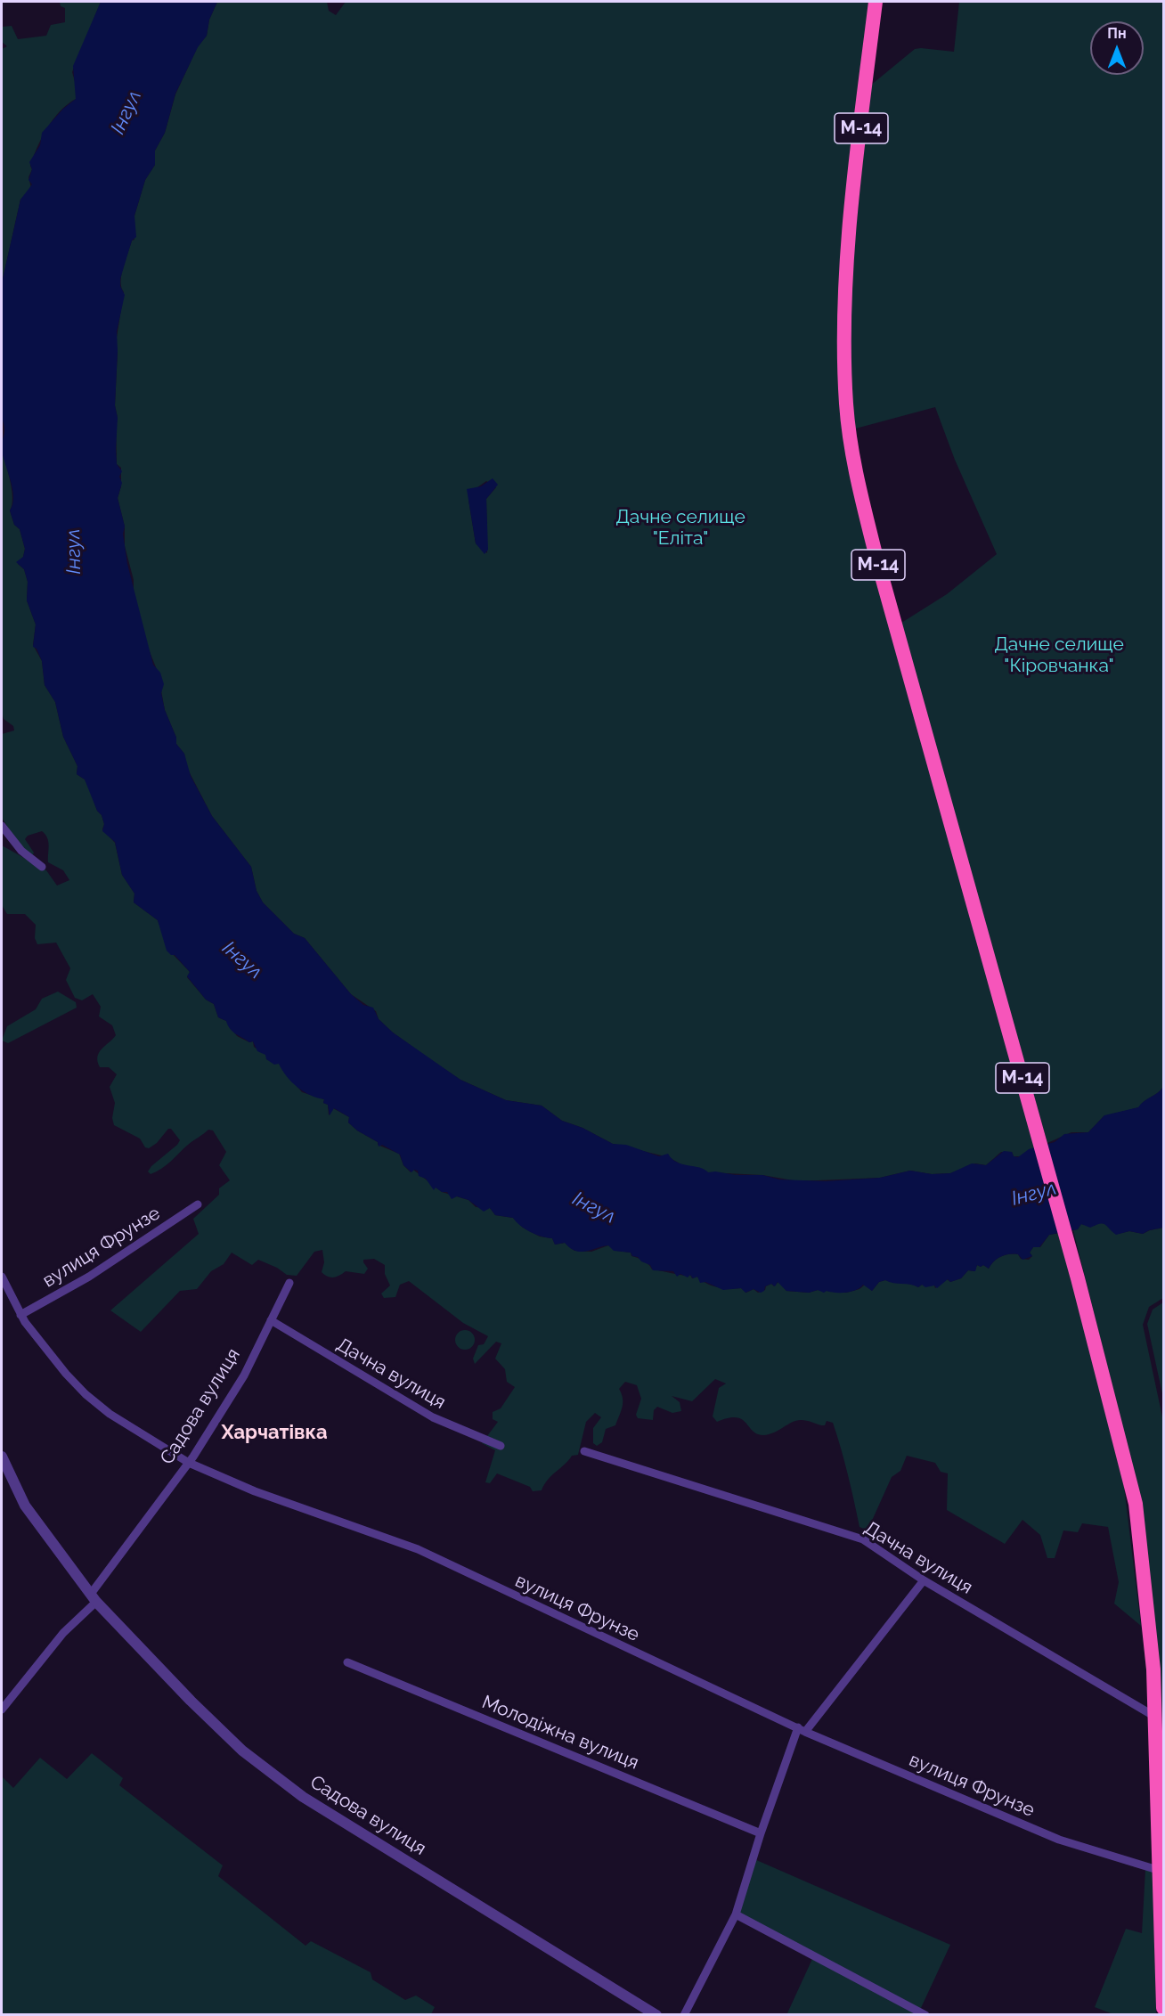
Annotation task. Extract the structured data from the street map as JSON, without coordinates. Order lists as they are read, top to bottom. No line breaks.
{"streets":{"highway":["М-14"],"street":["вулиця Фрунзе","Дачна вулиця","Садова вулиця","Молодіжна вулиця"]},"crossings":[["М-14","вулиця Фрунзе"],["М-14","Дачна вулиця"],["вулиця Фрунзе","Садова вулиця"],["Дачна вулиця","Садова вулиця"]],"districts":["Харчатівка"],"water":["Інгул"],"parks":["Дачне селище \"Еліта\"","Дачне селище \"Кіровчанка\""],"north":"top"}
